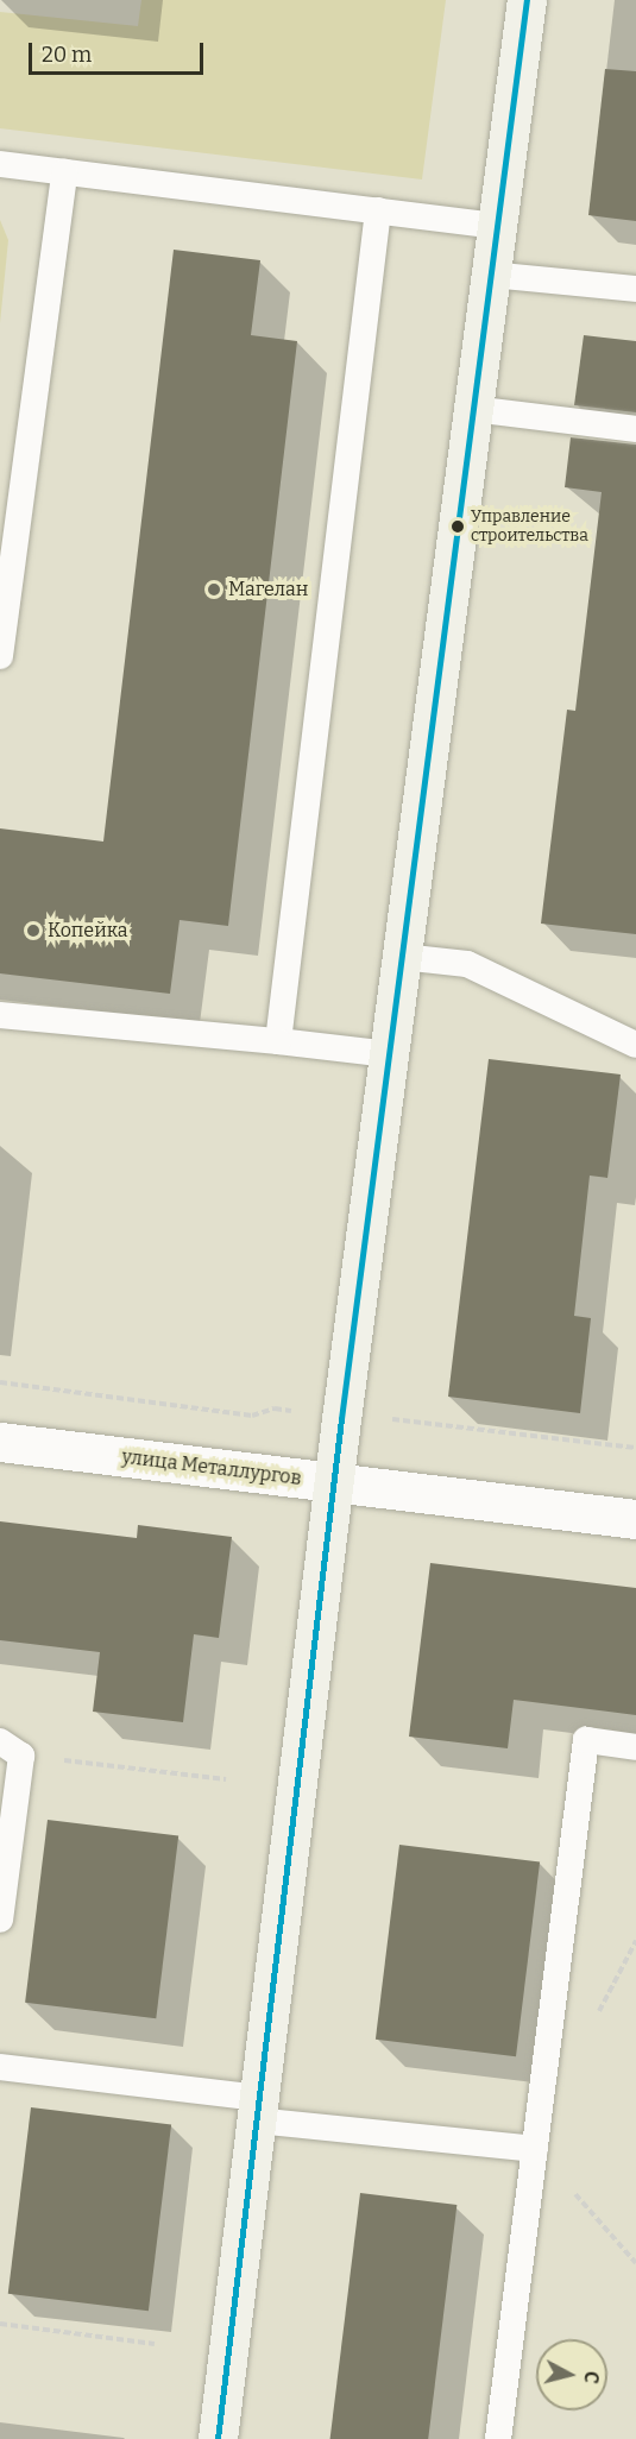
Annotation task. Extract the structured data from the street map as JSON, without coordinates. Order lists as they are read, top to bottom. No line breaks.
{"streets":{"street":["улица Металлургов"]},"places":["Управление строительства","Магелан","Копейка"],"scale_bar":"20 m","north":"right"}
